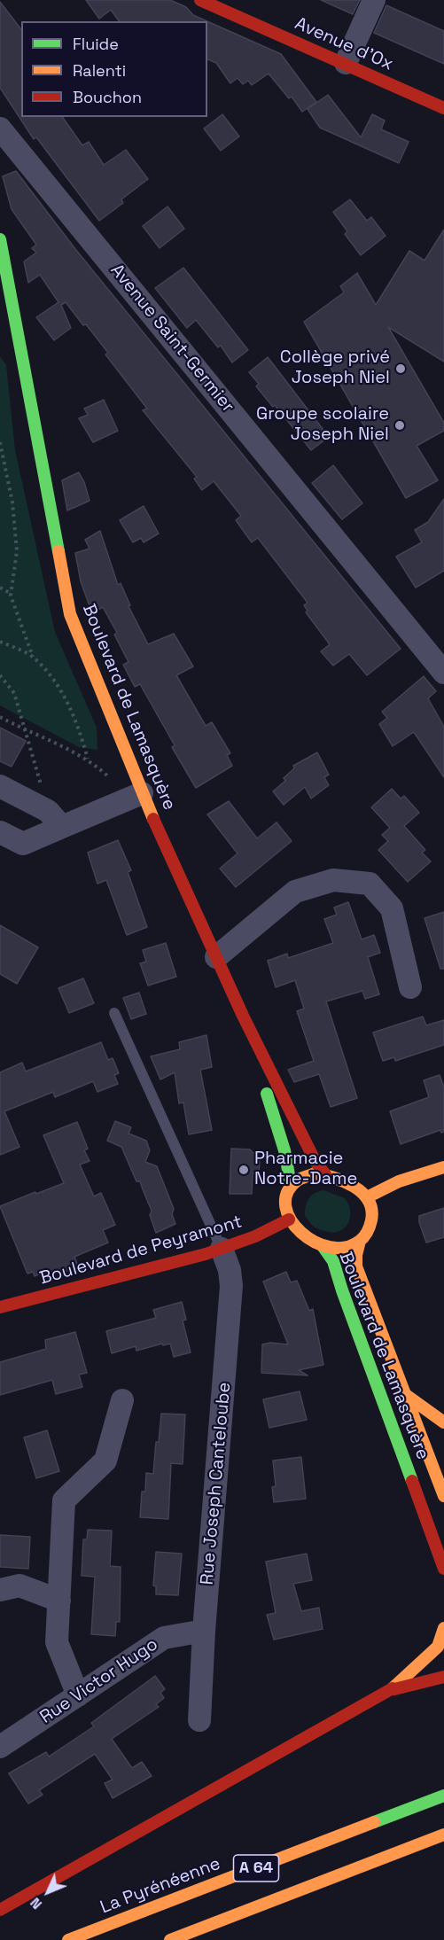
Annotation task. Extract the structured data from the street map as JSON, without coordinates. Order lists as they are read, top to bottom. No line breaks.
{"streets":{"main road":["Avenue d'Ox","Boulevard de Lamasquère","Boulevard de Peyramont","A 64","La Pyrénéenne"],"street":["Avenue Saint-Germier","Rue Joseph Canteloube","Rue Victor Hugo"]},"crossings":[["Boulevard de Lamasquère","Boulevard de Peyramont"],["Boulevard de Peyramont","Rue Joseph Canteloube"],["Rue Joseph Canteloube","Rue Victor Hugo"]],"places":["Collège privé Joseph Niel","Groupe scolaire Joseph Niel","Pharmacie Notre-Dame"],"legend":["Fluide","Ralenti","Bouchon"],"north":"bottom left"}
